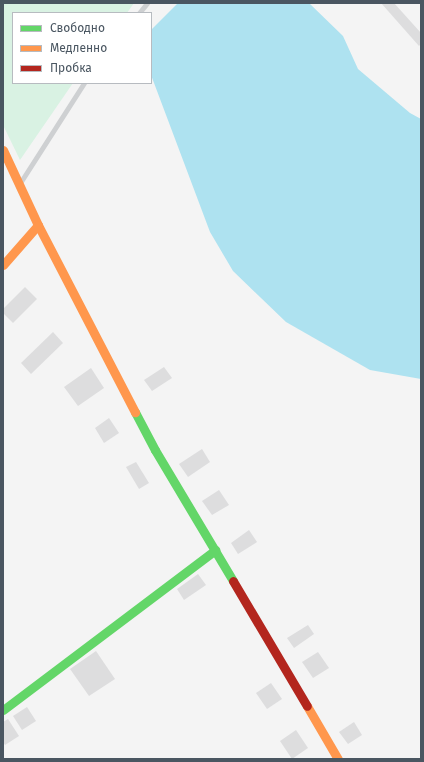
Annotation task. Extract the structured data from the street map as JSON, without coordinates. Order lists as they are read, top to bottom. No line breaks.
{"legend":["Свободно","Медленно","Пробка"]}
